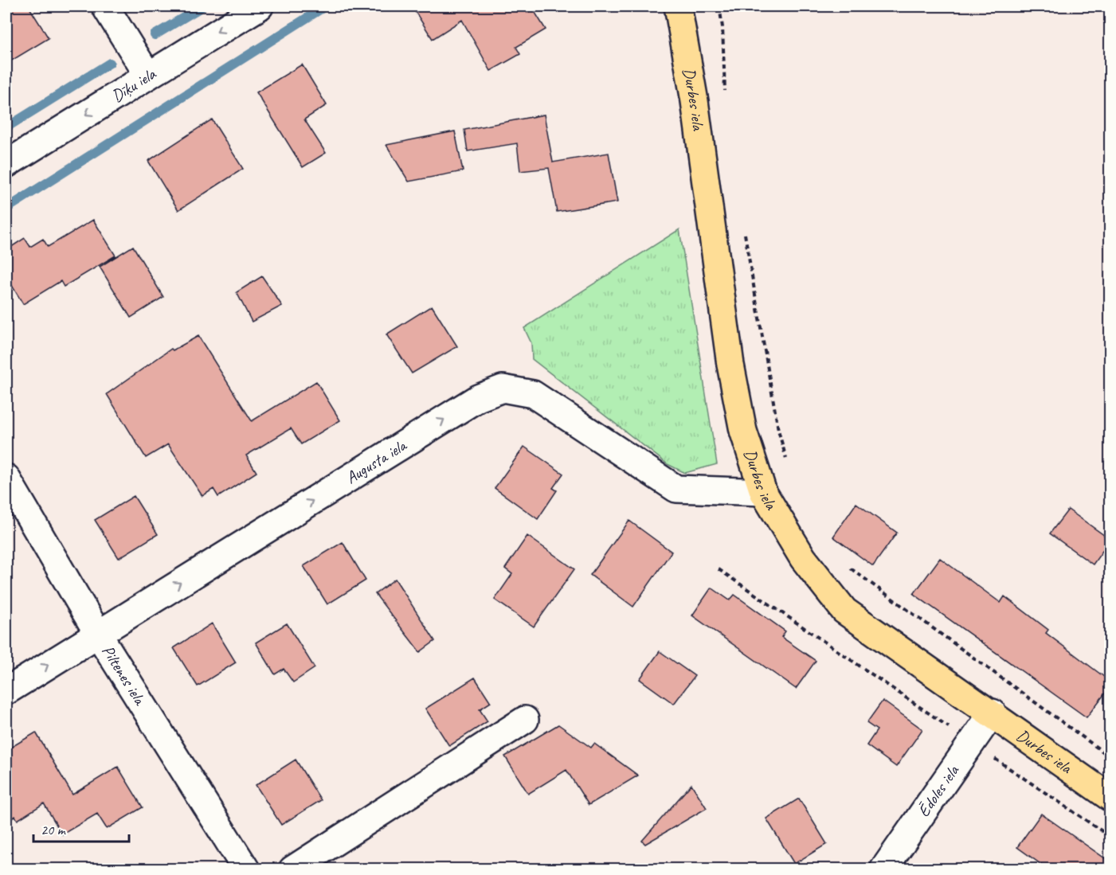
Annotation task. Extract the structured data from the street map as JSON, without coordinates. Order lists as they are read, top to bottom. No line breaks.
{"streets":{"main road":["Durbes iela"],"street":["Dīķu iela","Augusta iela","Piltenes iela","Ēdoles iela"]},"crossings":[["Durbes iela","Augusta iela"],["Durbes iela","Ēdoles iela"],["Augusta iela","Piltenes iela"]],"one_way":["Dīķu iela","Augusta iela"],"scale_bar":"20 m"}
